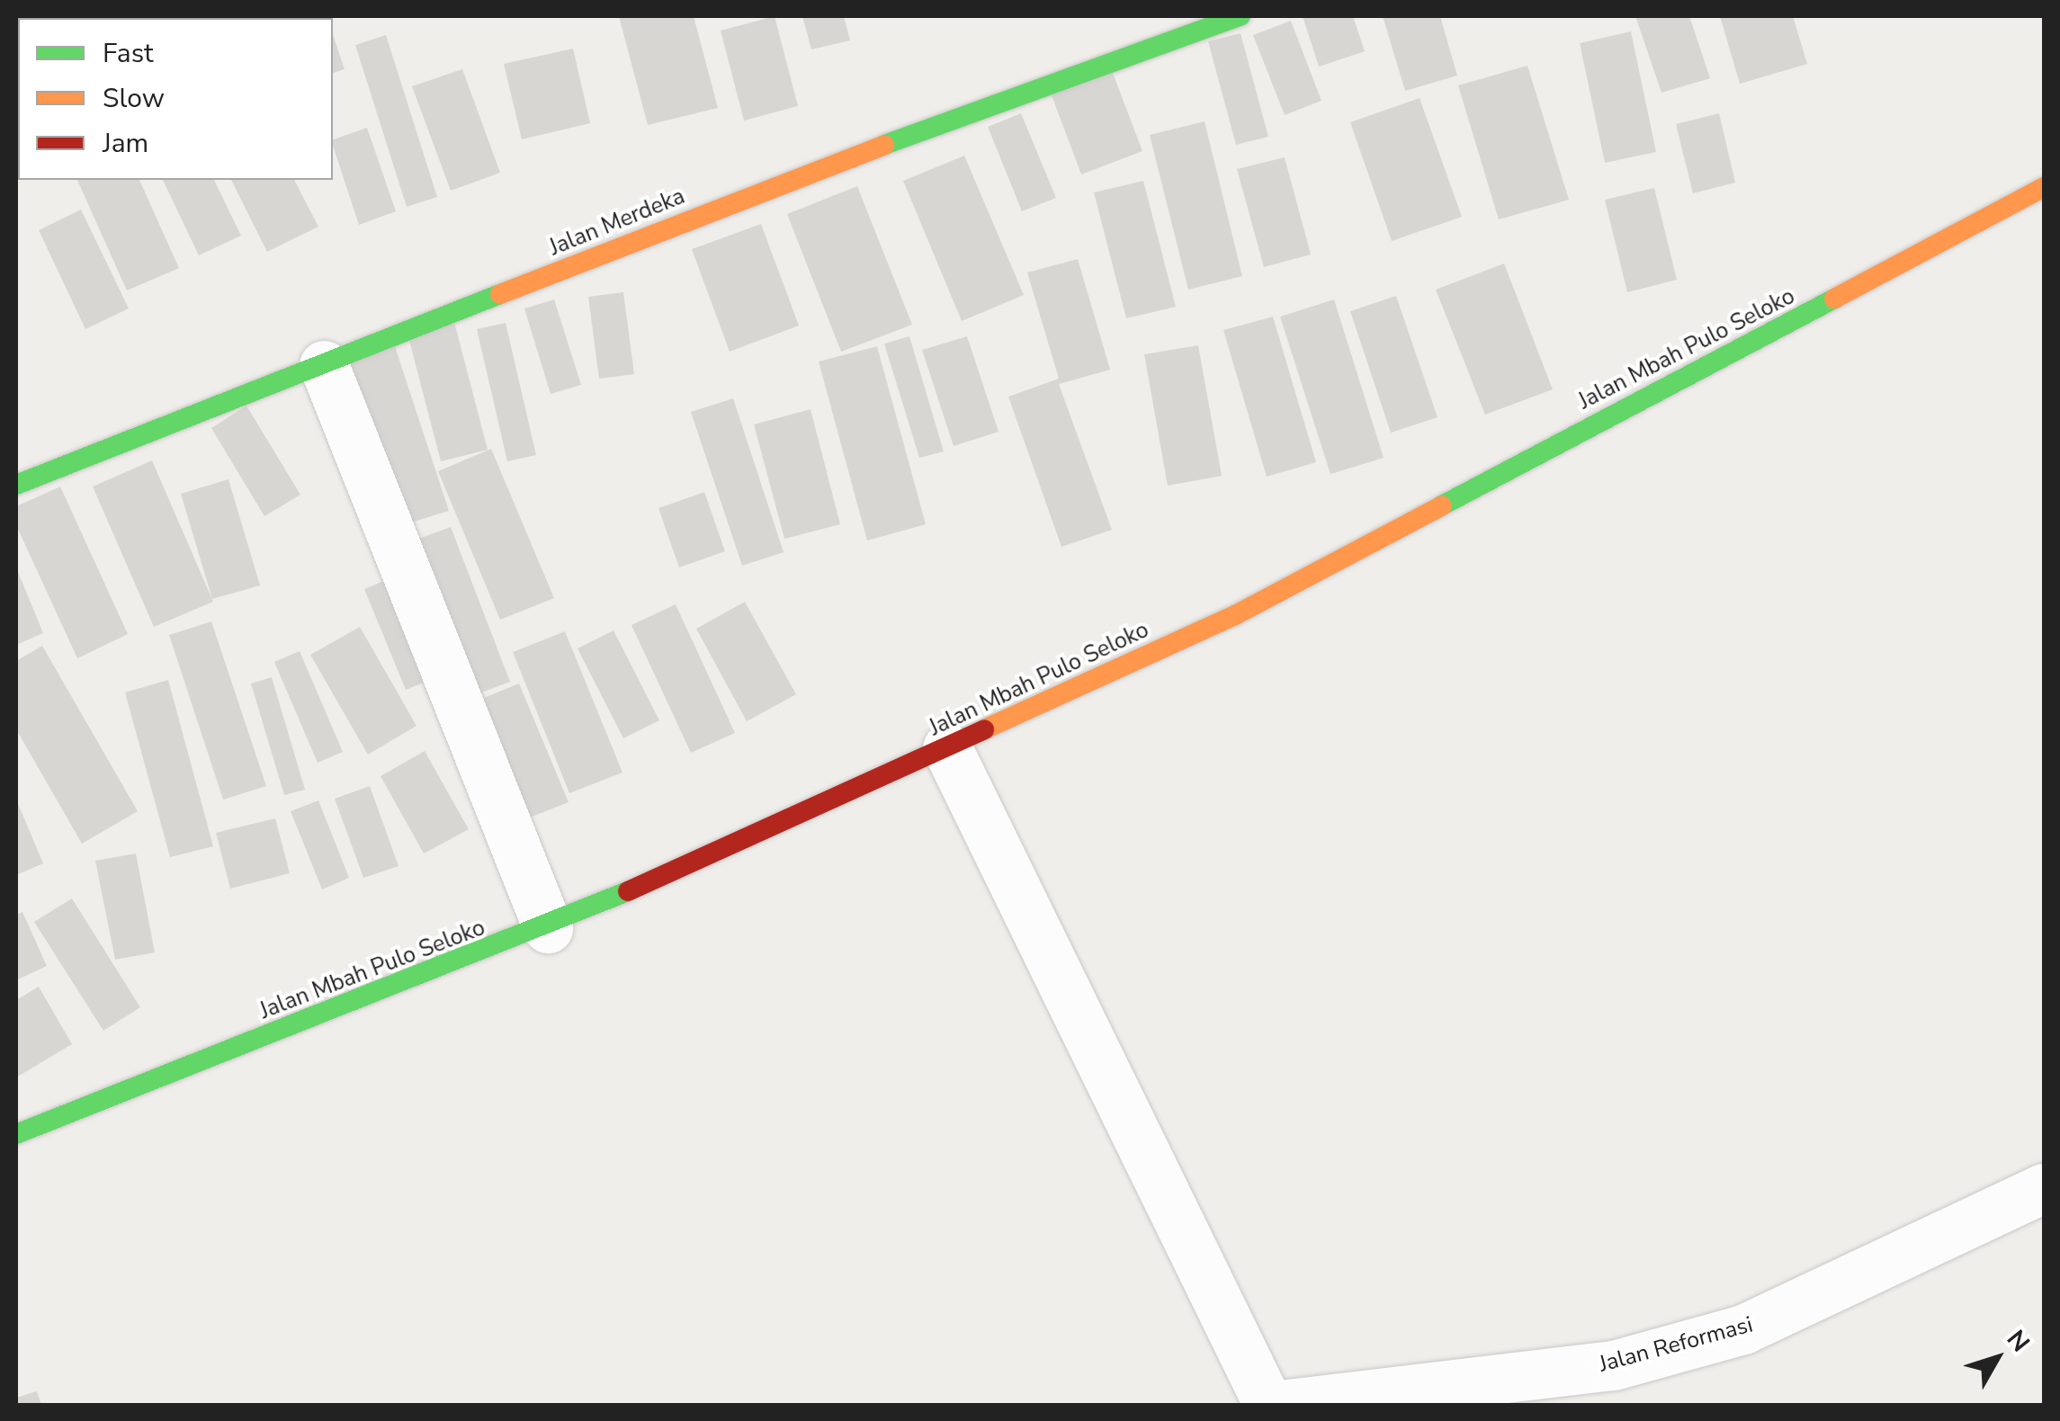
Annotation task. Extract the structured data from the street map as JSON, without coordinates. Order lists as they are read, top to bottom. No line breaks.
{"streets":{"street":["Jalan Merdeka","Jalan Mbah Pulo Seloko","Jalan Reformasi"]},"legend":["Fast","Slow","Jam"],"north":"top right"}
